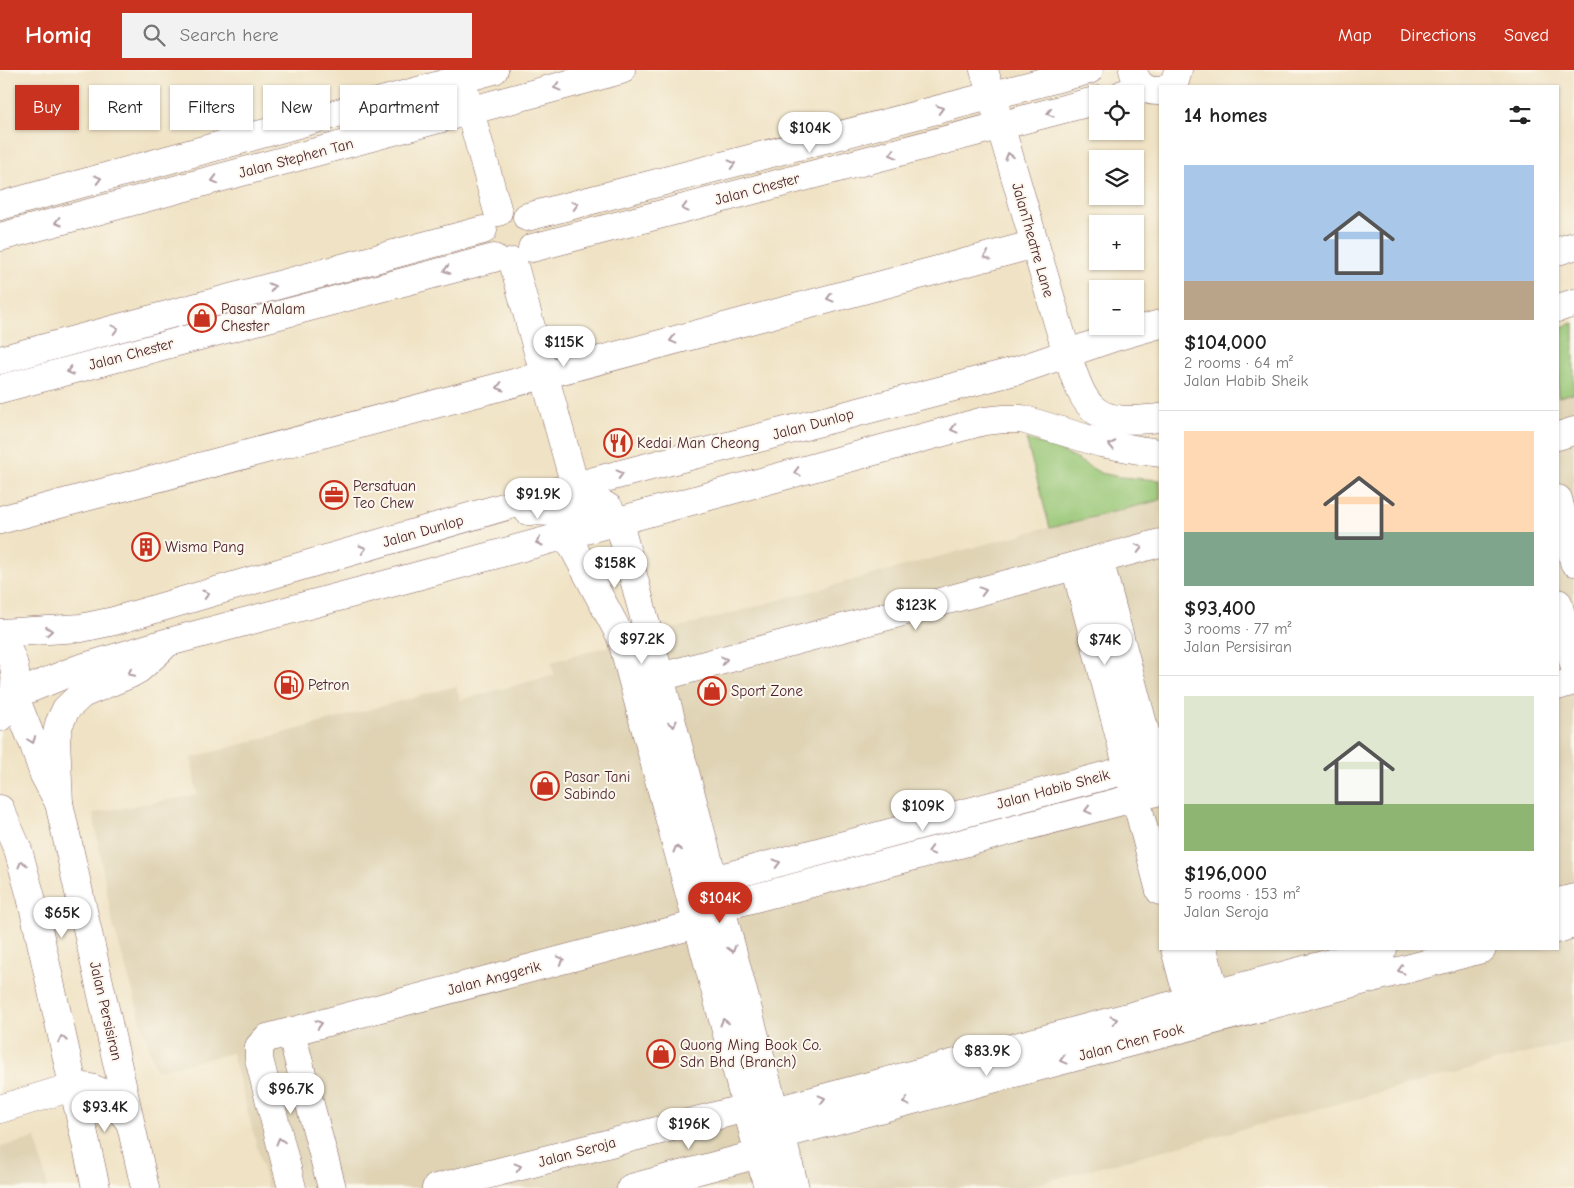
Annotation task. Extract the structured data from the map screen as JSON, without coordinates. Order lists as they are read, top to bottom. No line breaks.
{"streets":{"street":["Jalan Stephen Tan","Jalan Chester","JalanTheatre Lane","Jalan Dunlop","Jalan Habib Sheik","Jalan Anggerik","Jalan Persisiran","Jalan Chen Fook","Jalan Seroja"]},"crossings":[["Jalan Chester","JalanTheatre Lane"],["JalanTheatre Lane","Jalan Dunlop"]],"places":{"shop":["Pasar Malam Chester","Sport Zone","Pasar Tani Sabindo","Quong Ming Book Co. Sdn Bhd (Branch)"],"restaurant":["Kedai Man Cheong"],"office":["Persatuan Teo Chew"],"building":["Wisma Pang"],"fuel station":["Petron"]},"page":{"header":"Homiq","search":"Search here","nav":["Map","Directions","Saved"],"map_buttons":["+","−"],"chip":["Buy","Rent","Filters","New","Apartment"],"heading":"14 homes","price":["$104K","$115K","$91.9K","$158K","$123K","$97.2K","$74K","$109K","$104K","$65K","$83.9K","$96.7K","$93.4K","$196K"],"list":[{"name":"$104,000","note":"2 rooms · 64 m² · Jalan Habib Sheik"},{"name":"$93,400","note":"3 rooms · 77 m² · Jalan Persisiran"},{"name":"$196,000","note":"5 rooms · 153 m² · Jalan Seroja"}]}}
